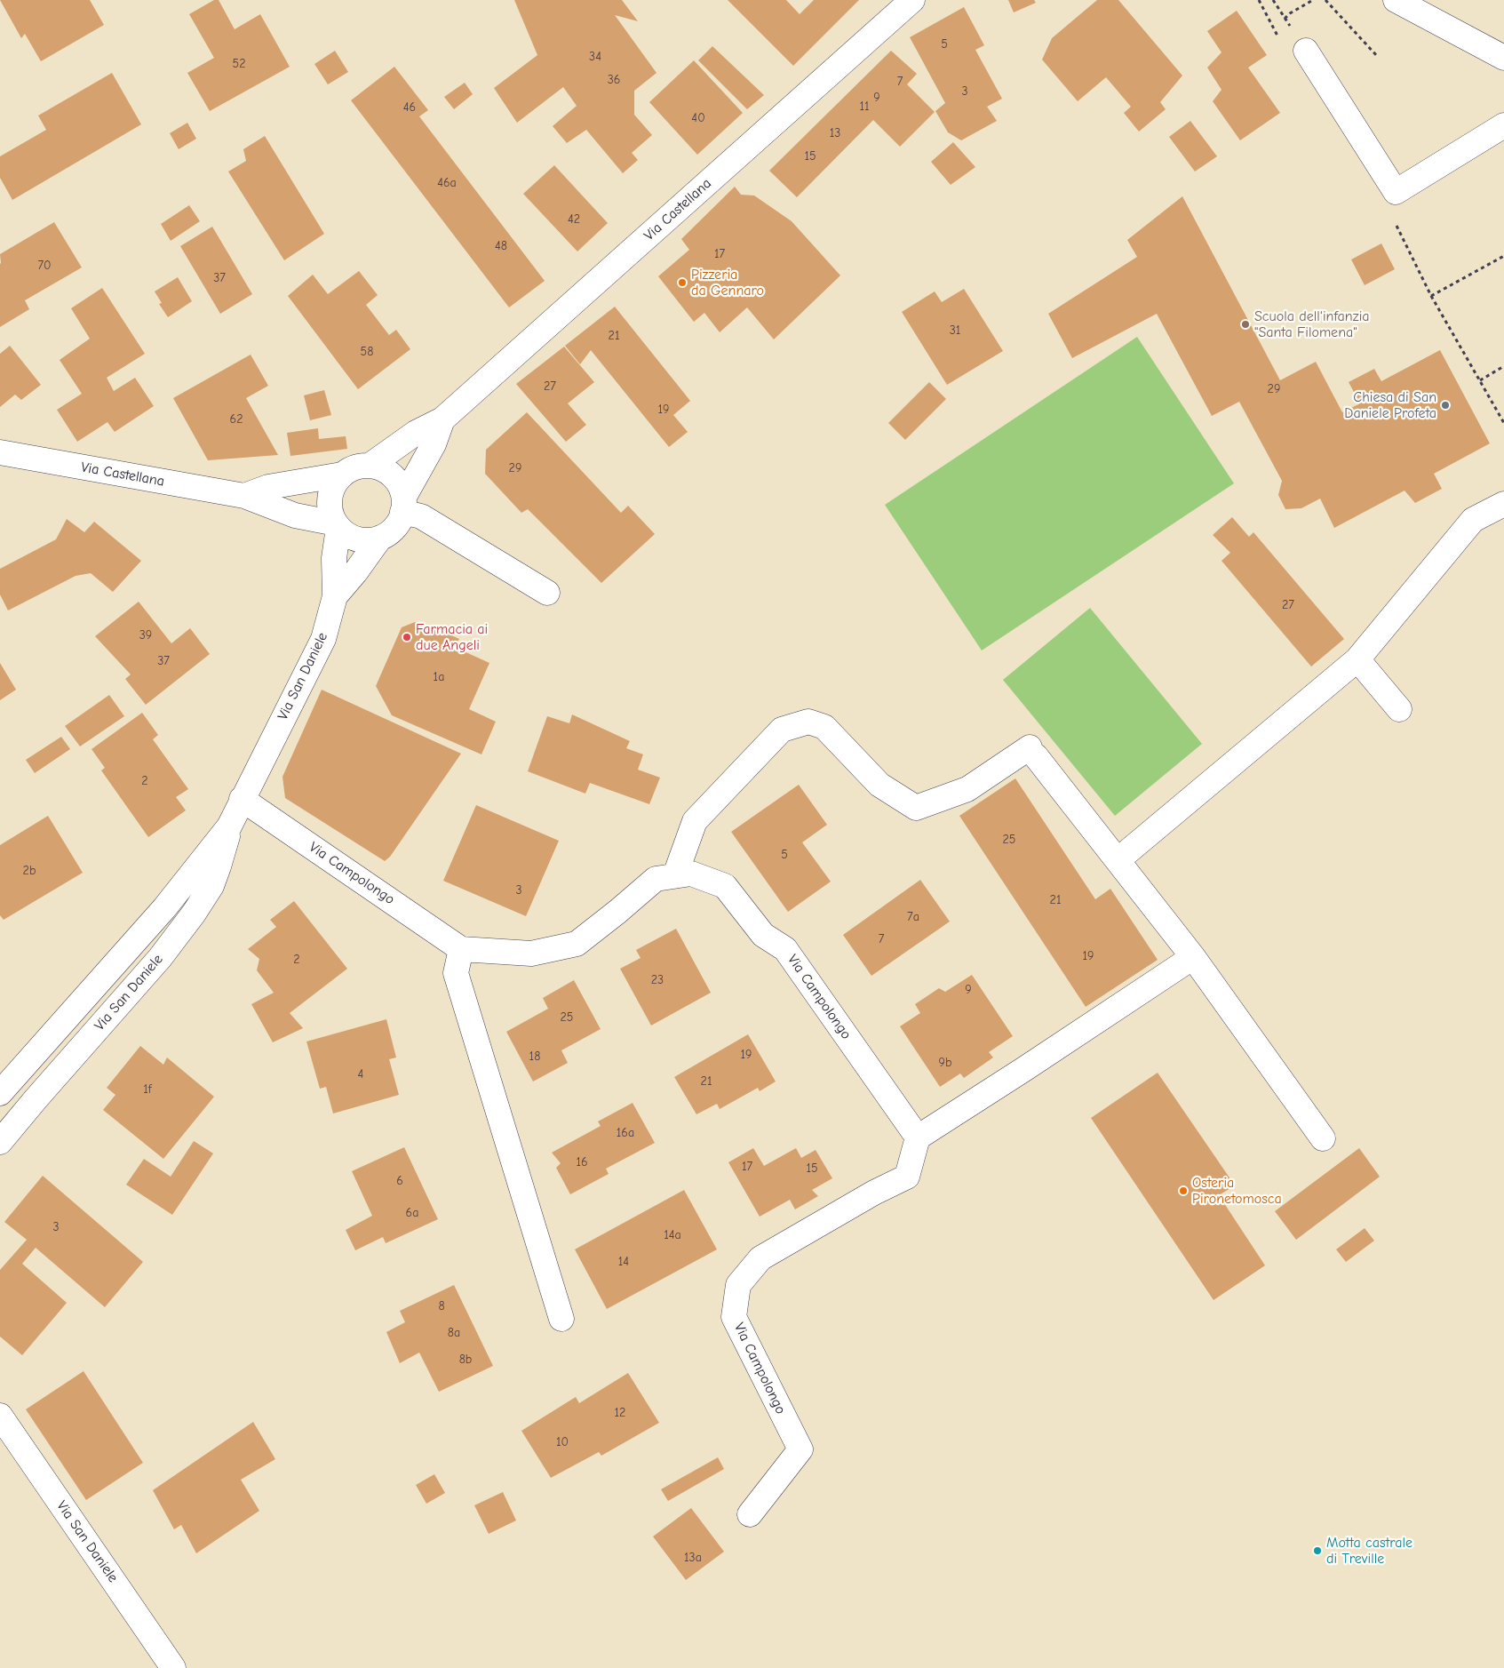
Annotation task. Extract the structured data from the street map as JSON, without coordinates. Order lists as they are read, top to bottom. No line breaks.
{"streets":{"street":["Via Castellana","Via San Daniele","Via Campolongo"]},"crossings":[["Via Castellana","Via San Daniele"],["Via San Daniele","Via Campolongo"]],"places":["Pizzeria da Gennaro","Scuola dell'infanzia \"Santa Filomena\"","Chiesa di San Daniele Profeta","Farmacia ai due Angeli","Osteria Pironetomosca","Motta castrale di Treville"],"house_numbers":["5","34","52","36","7","3","9","11","46","40","13","15","46a","42","48","17","70","37","31","21","58","27","29","19","62","29","27","39","37","1a","2","25","5","2b","3","21","7a","7","19","2","23","9","25","19","18","9b","4","21","1f","16a","16","17","15","6","6a","3","14a","14","8","8a","8b","12","10","13a"]}
